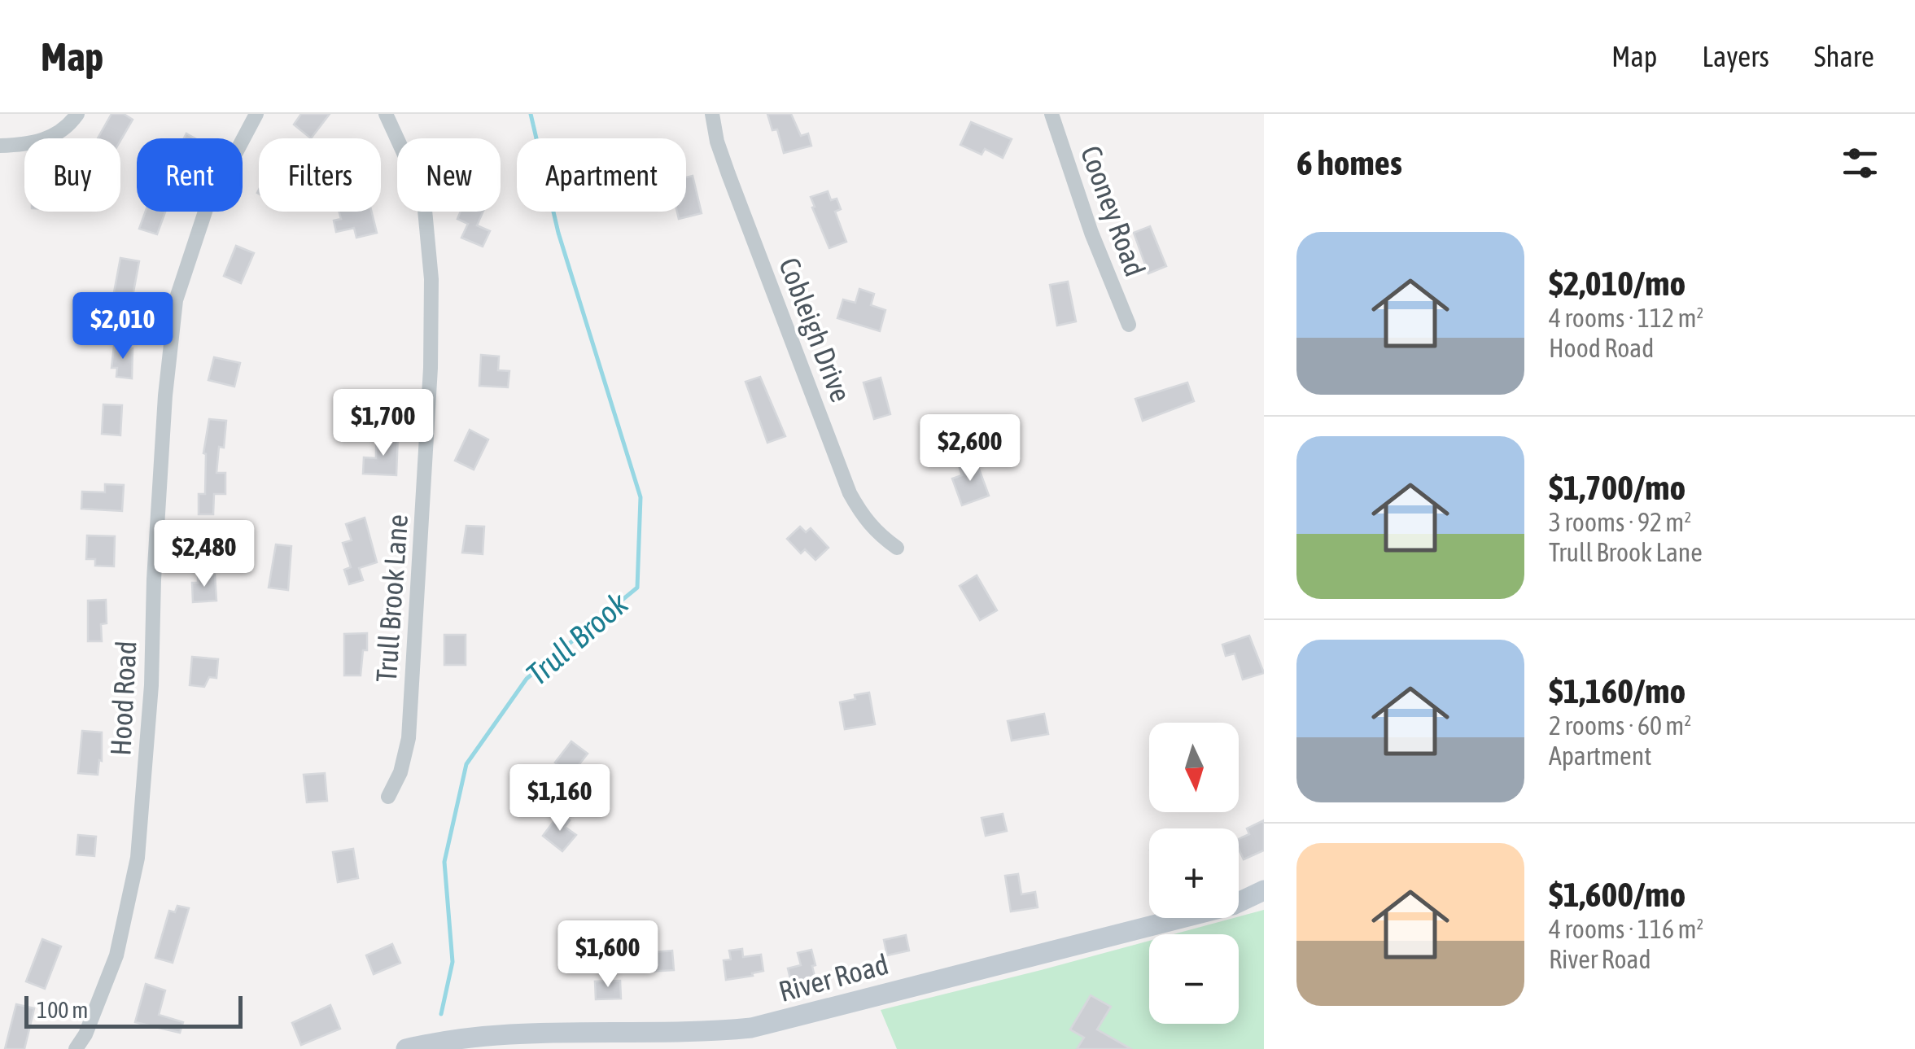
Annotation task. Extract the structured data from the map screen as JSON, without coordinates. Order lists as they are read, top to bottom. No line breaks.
{"streets":{"main road":["River Road"],"street":["Cooney Road","Cobleigh Drive","Trull Brook Lane","Hood Road"]},"water":["Trull Brook"],"scale_bar":"100 m","north":"bottom","page":{"header":"Map","nav":["Map","Layers","Share"],"heading":"6 homes","chip":["Buy","Rent","Filters","New","Apartment"],"list":[{"name":"$2,010/mo","note":"4 rooms · 112 m² · Hood Road"},{"name":"$1,700/mo","note":"3 rooms · 92 m² · Trull Brook Lane"},{"name":"$1,160/mo","note":"2 rooms · 60 m² · Apartment"},{"name":"$1,600/mo","note":"4 rooms · 116 m² · River Road"}],"price":["$2,010","$1,700","$2,600","$2,480","$1,160","$1,600"],"map_buttons":["+","−"],"scale":"100 m"}}
